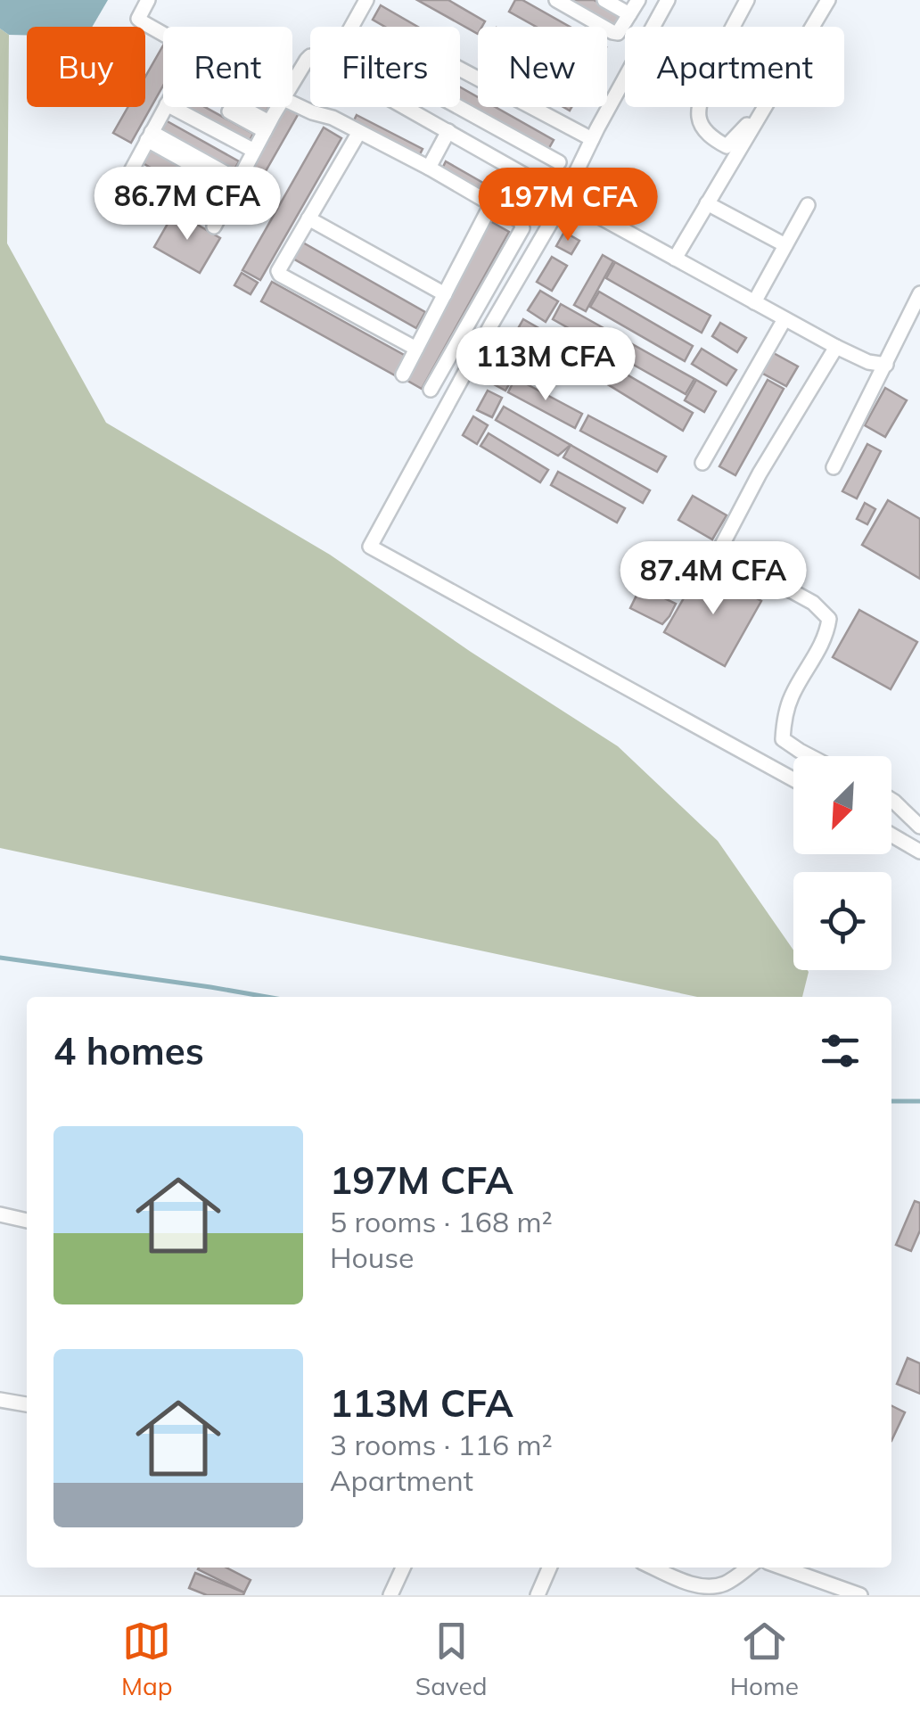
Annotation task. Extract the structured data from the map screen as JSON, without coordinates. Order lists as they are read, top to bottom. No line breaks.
{"north":"bottom left","page":{"chip":["Buy","Rent","Filters","New","Apartment"],"price":["86.7M CFA","197M CFA","113M CFA","87.4M CFA"],"heading":"4 homes","list":[{"name":"197M CFA","note":"5 rooms · 168 m² · House"},{"name":"113M CFA","note":"3 rooms · 116 m² · Apartment"}],"tabs":["Map","Saved","Home"]}}
